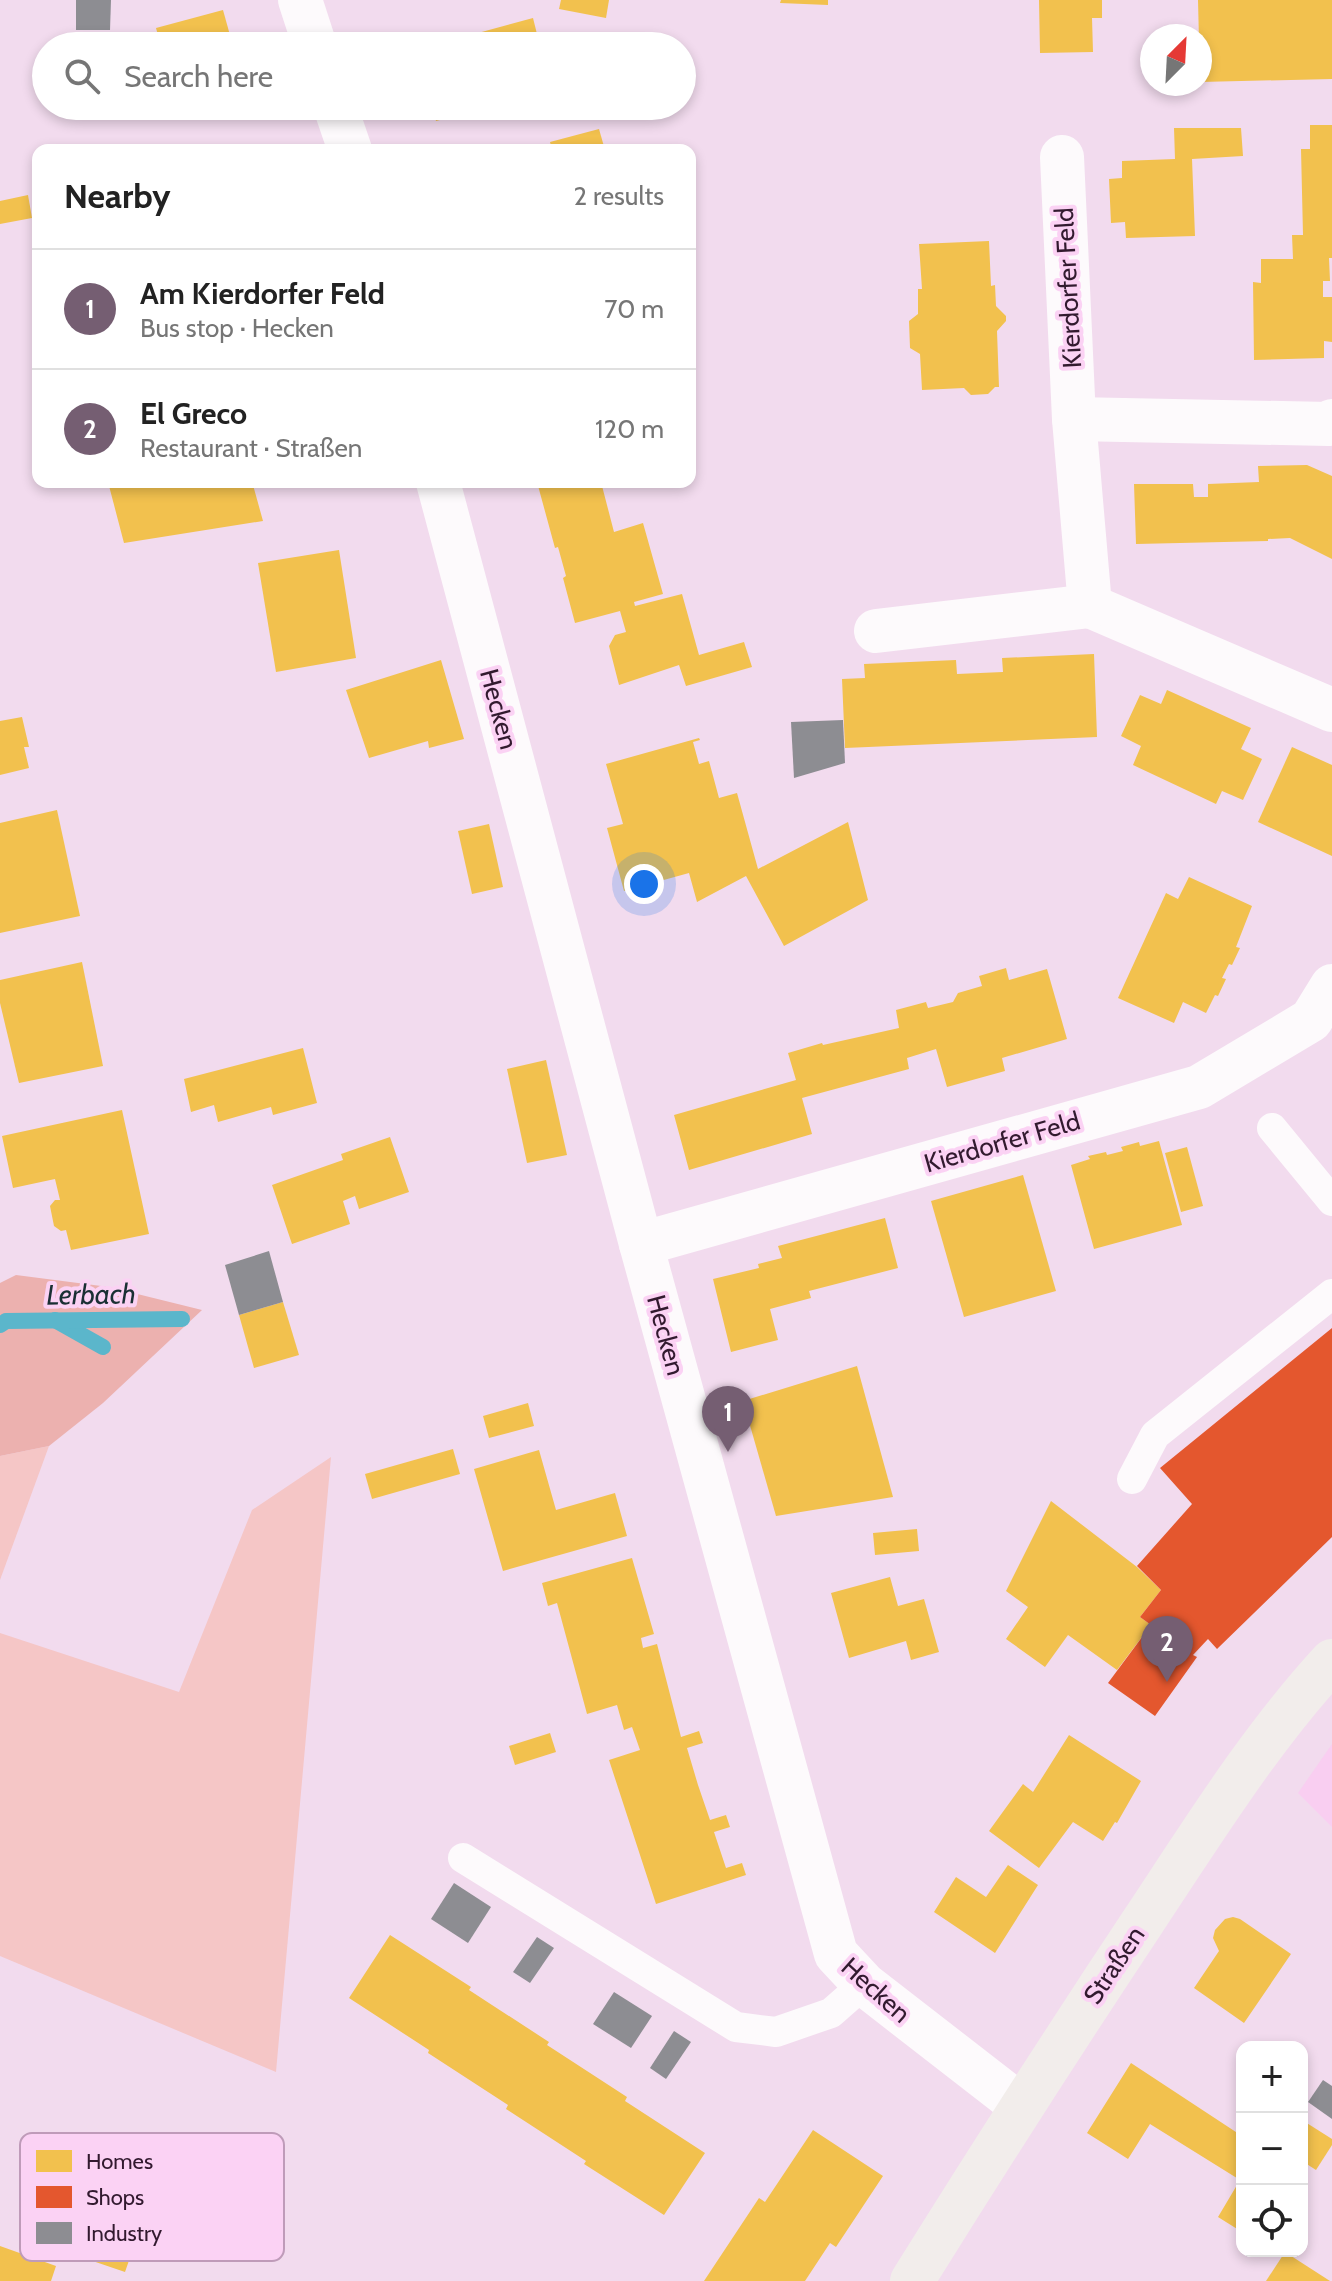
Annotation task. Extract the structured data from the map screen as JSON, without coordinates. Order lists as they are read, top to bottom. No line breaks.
{"streets":{"main road":["Straßen"],"street":["Kierdorfer Feld","Hecken"]},"crossings":[["Kierdorfer Feld","Hecken"],["Hecken","Straßen"]],"water":["Lerbach"],"legend":["Homes","Shops","Industry"],"north":"top right","page":{"search":"Search here","heading":["Nearby","2 results"],"list":[{"mark":"1","name":"Am Kierdorfer Feld","note":"Bus stop · Hecken","value":"70 m"},{"mark":"2","name":"El Greco","note":"Restaurant · Straßen","value":"120 m"}],"pins":["1","2"],"map_buttons":["+","−"]}}
